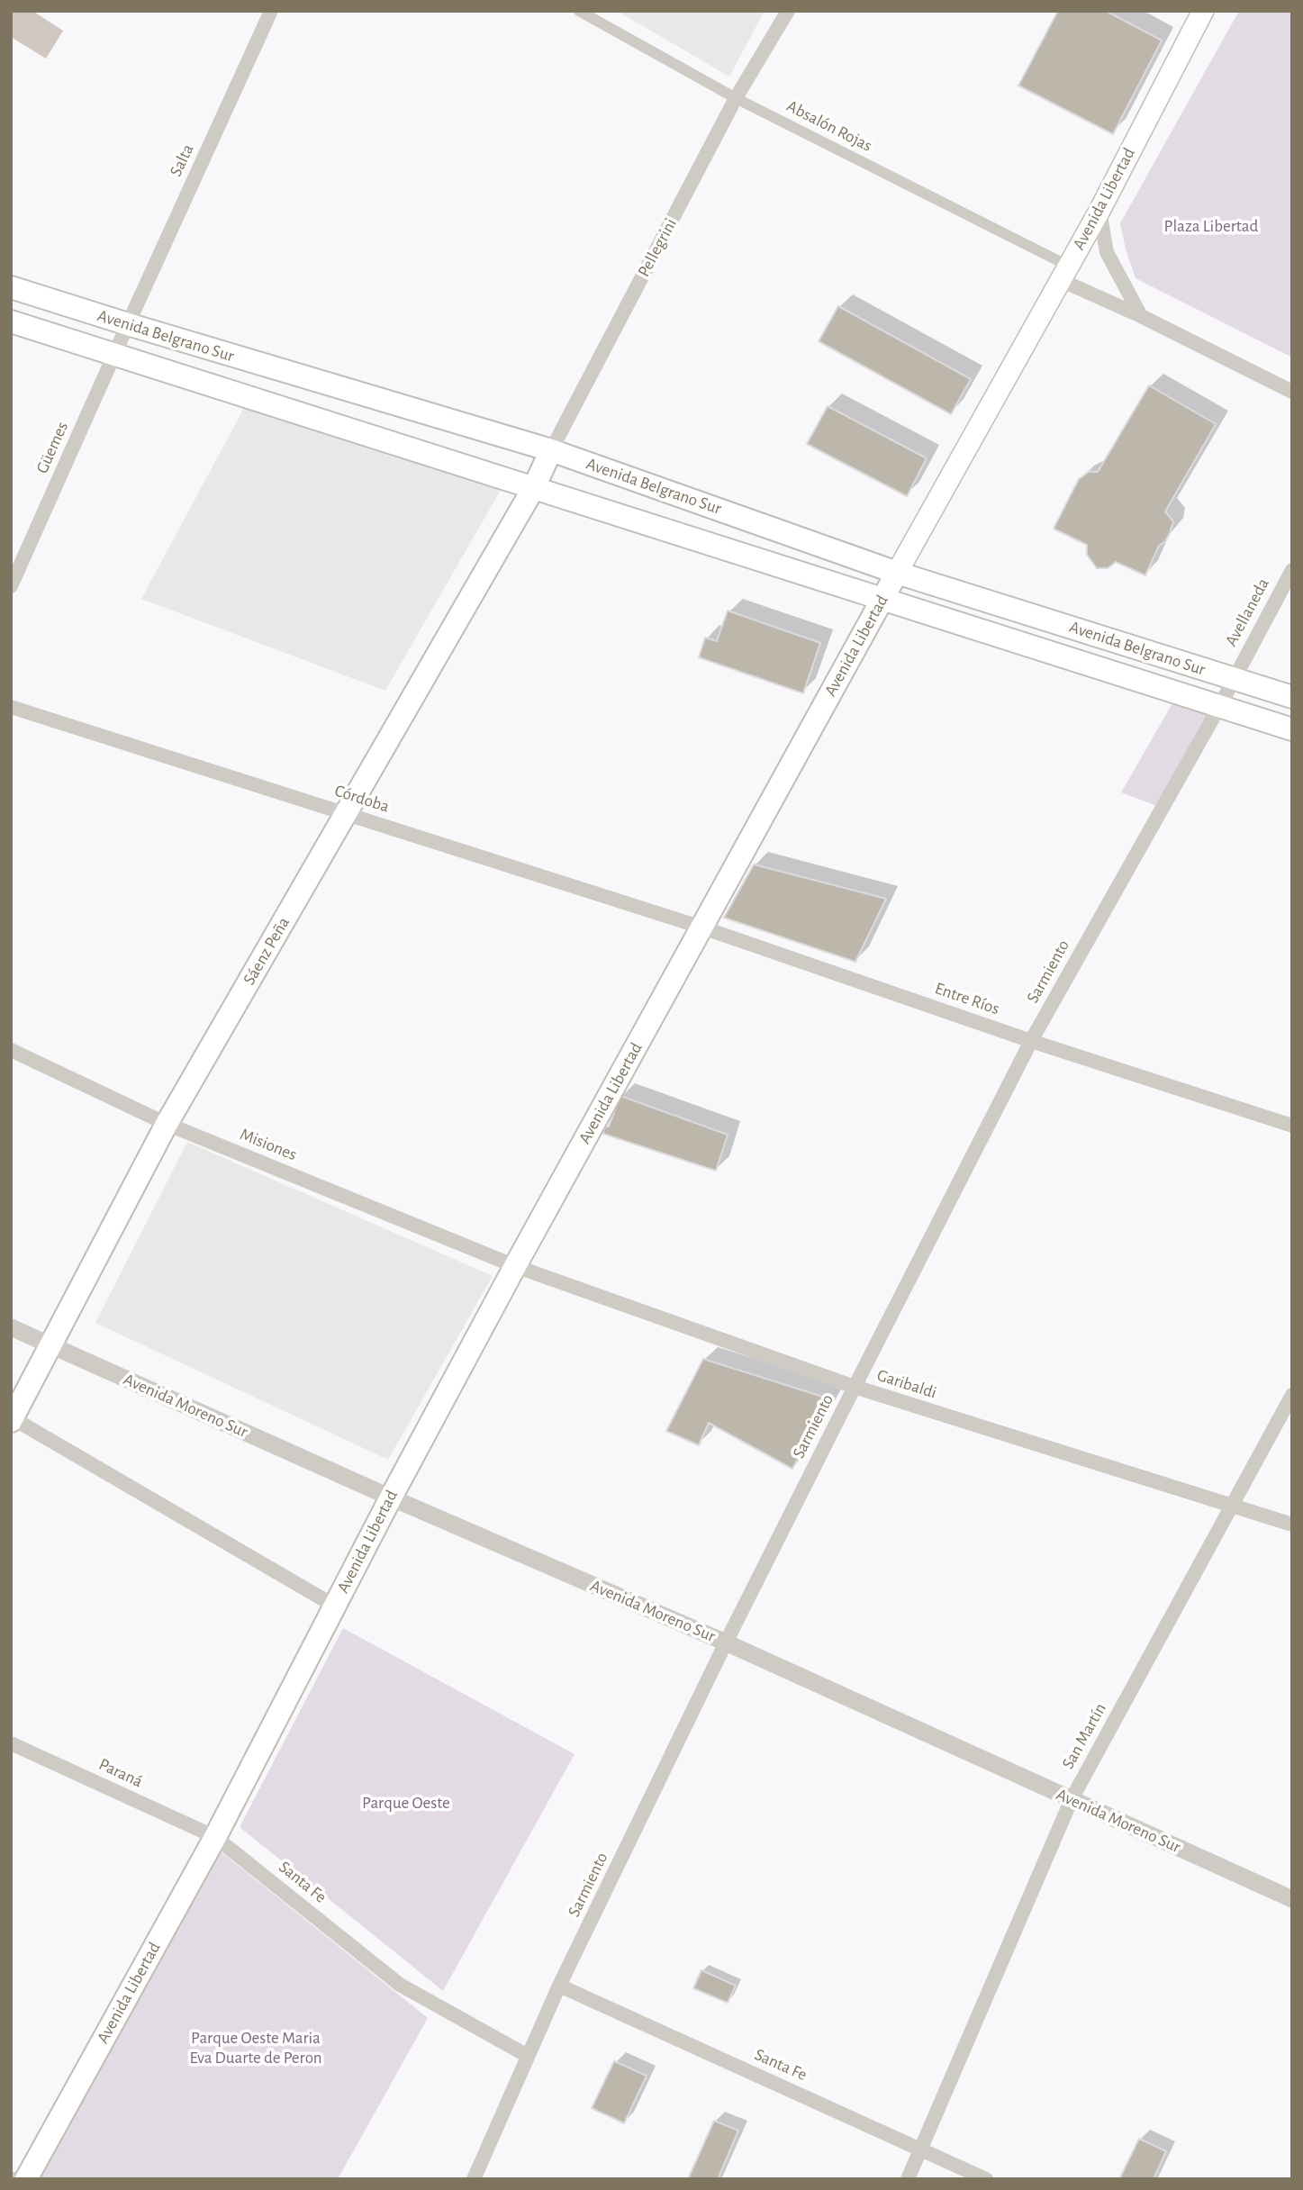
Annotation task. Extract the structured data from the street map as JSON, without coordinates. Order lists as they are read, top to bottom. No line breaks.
{"streets":{"main road":["Avenida Libertad","Pellegrini","Avenida Belgrano Sur","Sáenz Peña"],"street":["Absalón Rojas","Salta","Güemes","Avellaneda","Córdoba","Sarmiento","Entre Ríos","Misiones","Garibaldi","Avenida Moreno Sur","San Martín","Paraná","Santa Fe"]},"crossings":[["Absalón Rojas","Avenida Libertad"],["Absalón Rojas","Pellegrini"],["Salta","Avenida Belgrano Sur"],["Salta","Güemes"],["Avenida Libertad","Avenida Belgrano Sur"],["Avenida Libertad","Córdoba"],["Avenida Libertad","Entre Ríos"],["Avenida Libertad","Misiones"],["Avenida Libertad","Garibaldi"],["Avenida Libertad","Avenida Moreno Sur"],["Avenida Libertad","Paraná"],["Avenida Libertad","Santa Fe"],["Pellegrini","Avenida Belgrano Sur"],["Pellegrini","Sáenz Peña"],["Avenida Belgrano Sur","Güemes"],["Avenida Belgrano Sur","Avellaneda"],["Avenida Belgrano Sur","Sáenz Peña"],["Avenida Belgrano Sur","Sarmiento"],["Avellaneda","Sarmiento"],["Córdoba","Sáenz Peña"],["Córdoba","Entre Ríos"],["Sáenz Peña","Misiones"],["Sáenz Peña","Avenida Moreno Sur"],["Sarmiento","Entre Ríos"],["Sarmiento","Garibaldi"],["Sarmiento","Avenida Moreno Sur"],["Sarmiento","Santa Fe"],["Misiones","Garibaldi"],["Garibaldi","San Martín"],["Avenida Moreno Sur","San Martín"],["San Martín","Santa Fe"],["Paraná","Santa Fe"]],"parks":["Plaza Libertad","Parque Oeste","Parque Oeste Maria Eva Duarte de Peron"]}
